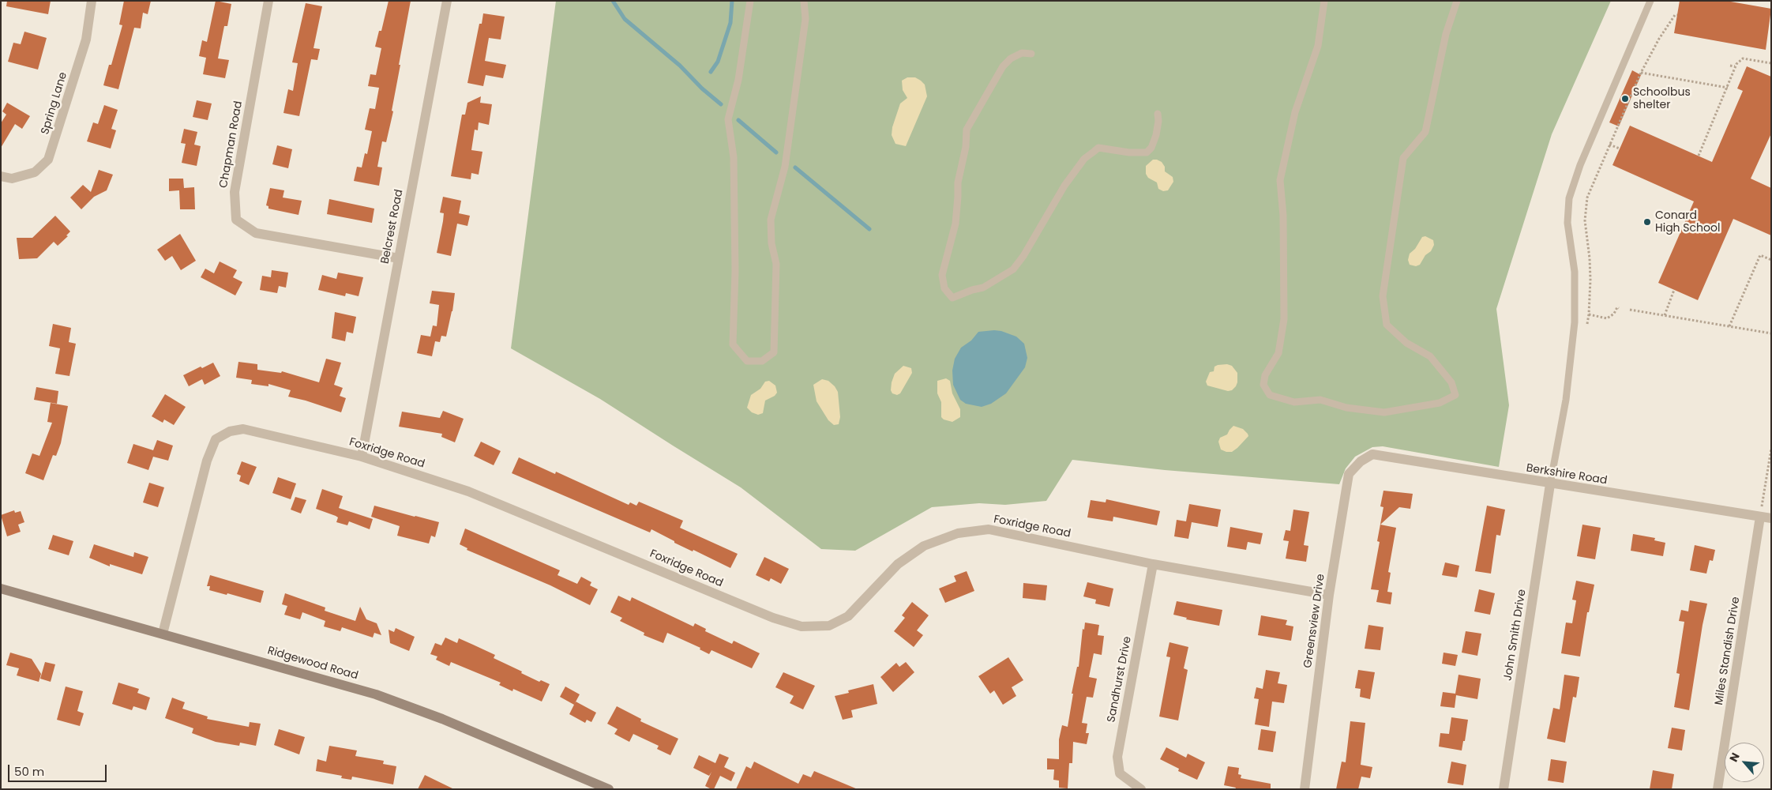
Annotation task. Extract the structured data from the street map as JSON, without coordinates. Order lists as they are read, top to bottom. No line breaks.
{"streets":{"main road":["Ridgewood Road"],"street":["Spring Lane","Chapman Road","Belcrest Road","Foxridge Road","Berkshire Road","Greensview Drive","John Smith Drive","Miles Standish Drive","Sandhurst Drive"]},"crossings":[["Chapman Road","Belcrest Road"],["Belcrest Road","Foxridge Road"],["Foxridge Road","Greensview Drive"],["Foxridge Road","Ridgewood Road"],["Foxridge Road","Sandhurst Drive"],["Berkshire Road","Greensview Drive"],["Berkshire Road","John Smith Drive"],["Berkshire Road","Miles Standish Drive"]],"places":["Schoolbus shelter","Conard High School"],"scale_bar":"50 m","north":"top left"}
